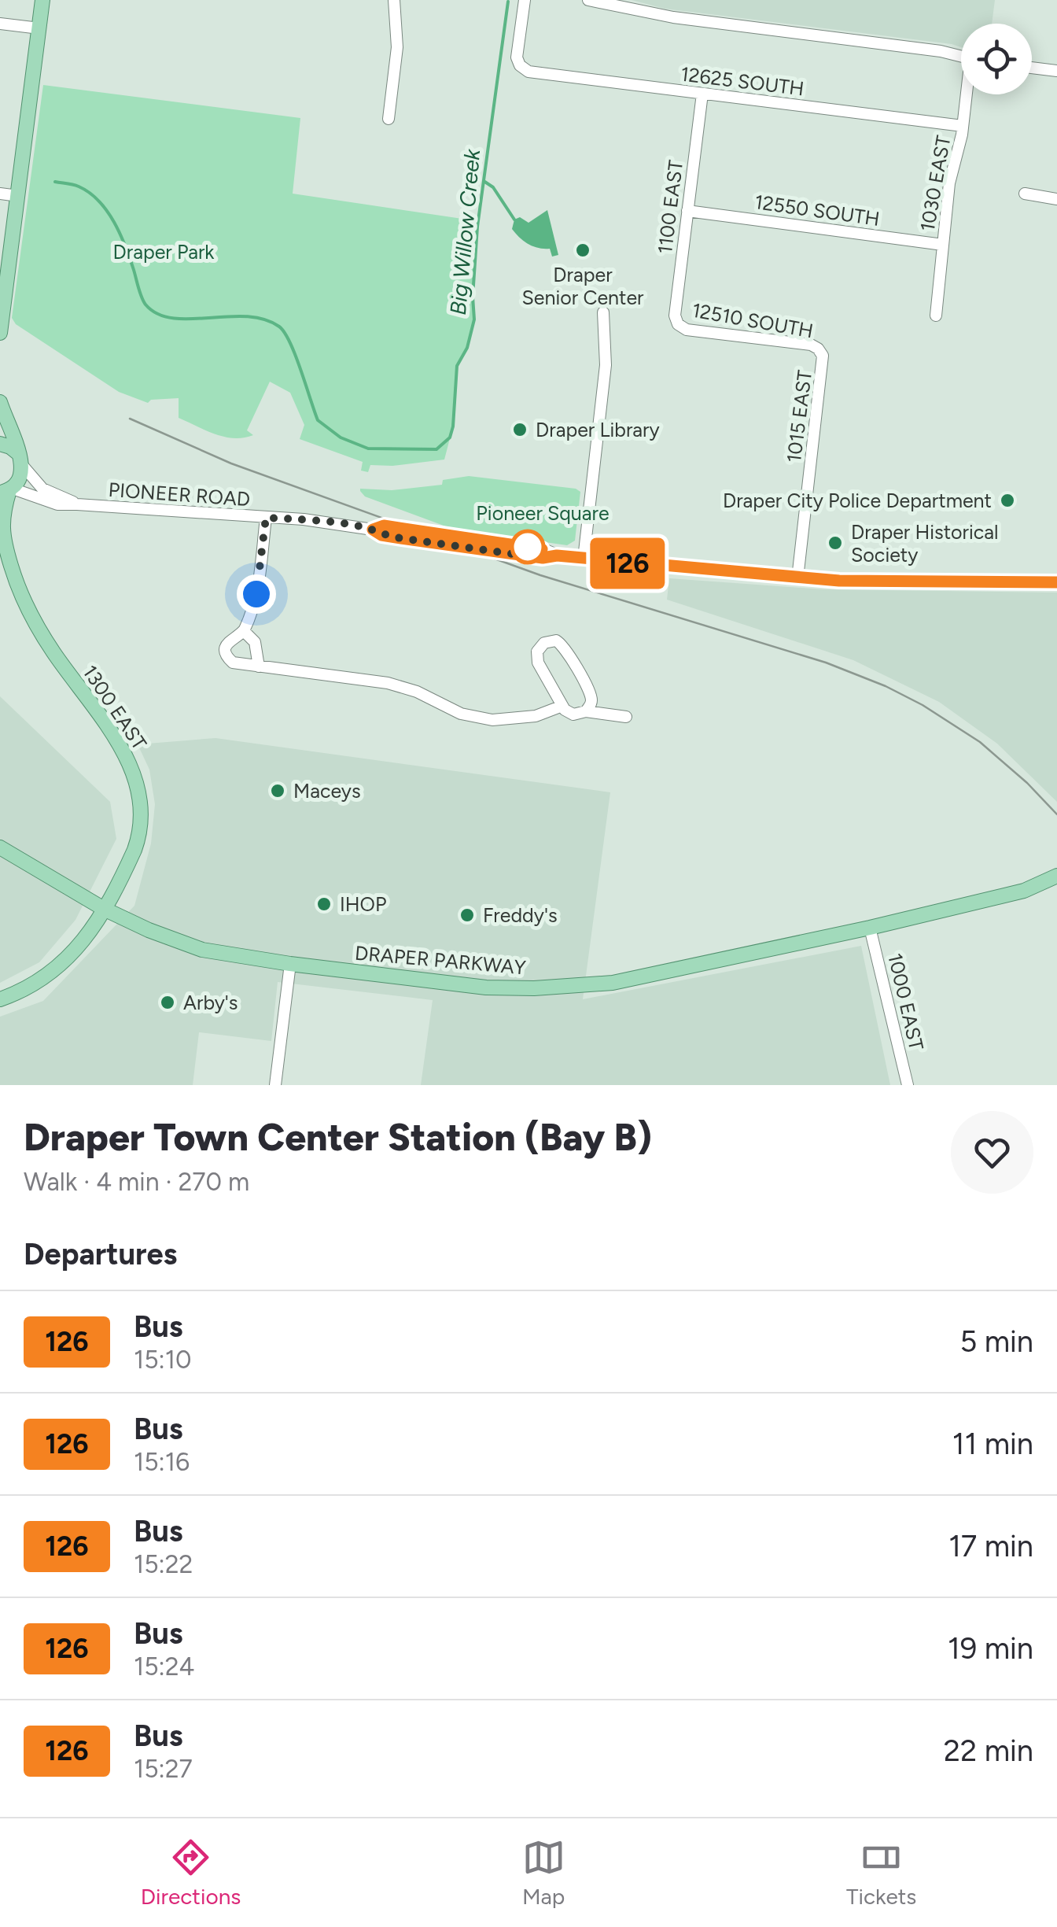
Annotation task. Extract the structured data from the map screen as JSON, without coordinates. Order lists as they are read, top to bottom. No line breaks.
{"streets":{"main road":["1300 EAST","DRAPER PARKWAY"],"street":["12625 SOUTH","1030 EAST","1100 EAST","12550 SOUTH","12510 SOUTH","1015 EAST","PIONEER ROAD","1000 EAST"]},"crossings":[["12625 SOUTH","1030 EAST"],["12625 SOUTH","1100 EAST"],["1030 EAST","12550 SOUTH"],["1100 EAST","12550 SOUTH"],["1100 EAST","12510 SOUTH"],["12510 SOUTH","1015 EAST"],["1015 EAST","PIONEER ROAD"],["PIONEER ROAD","1300 EAST"],["1300 EAST","DRAPER PARKWAY"],["DRAPER PARKWAY","1000 EAST"]],"water":["Big Willow Creek"],"parks":["Draper Park","Pioneer Square"],"places":["Draper Senior Center","Draper Library","Draper City Police Department","Draper Historical Society","Maceys","IHOP","Freddy's","Arby's"],"lines":["bus line 126"],"page":{"on_map":"126","heading":[["Draper Town Center Station (Bay B)","Walk · 4 min · 270 m"],"Departures"],"list":[{"mark":"126","name":"Bus","note":"15:10","value":"5 min"},{"mark":"126","name":"Bus","note":"15:16","value":"11 min"},{"mark":"126","name":"Bus","note":"15:22","value":"17 min"},{"mark":"126","name":"Bus","note":"15:24","value":"19 min"},{"mark":"126","name":"Bus","note":"15:27","value":"22 min"}],"tabs":["Directions","Map","Tickets"]}}
